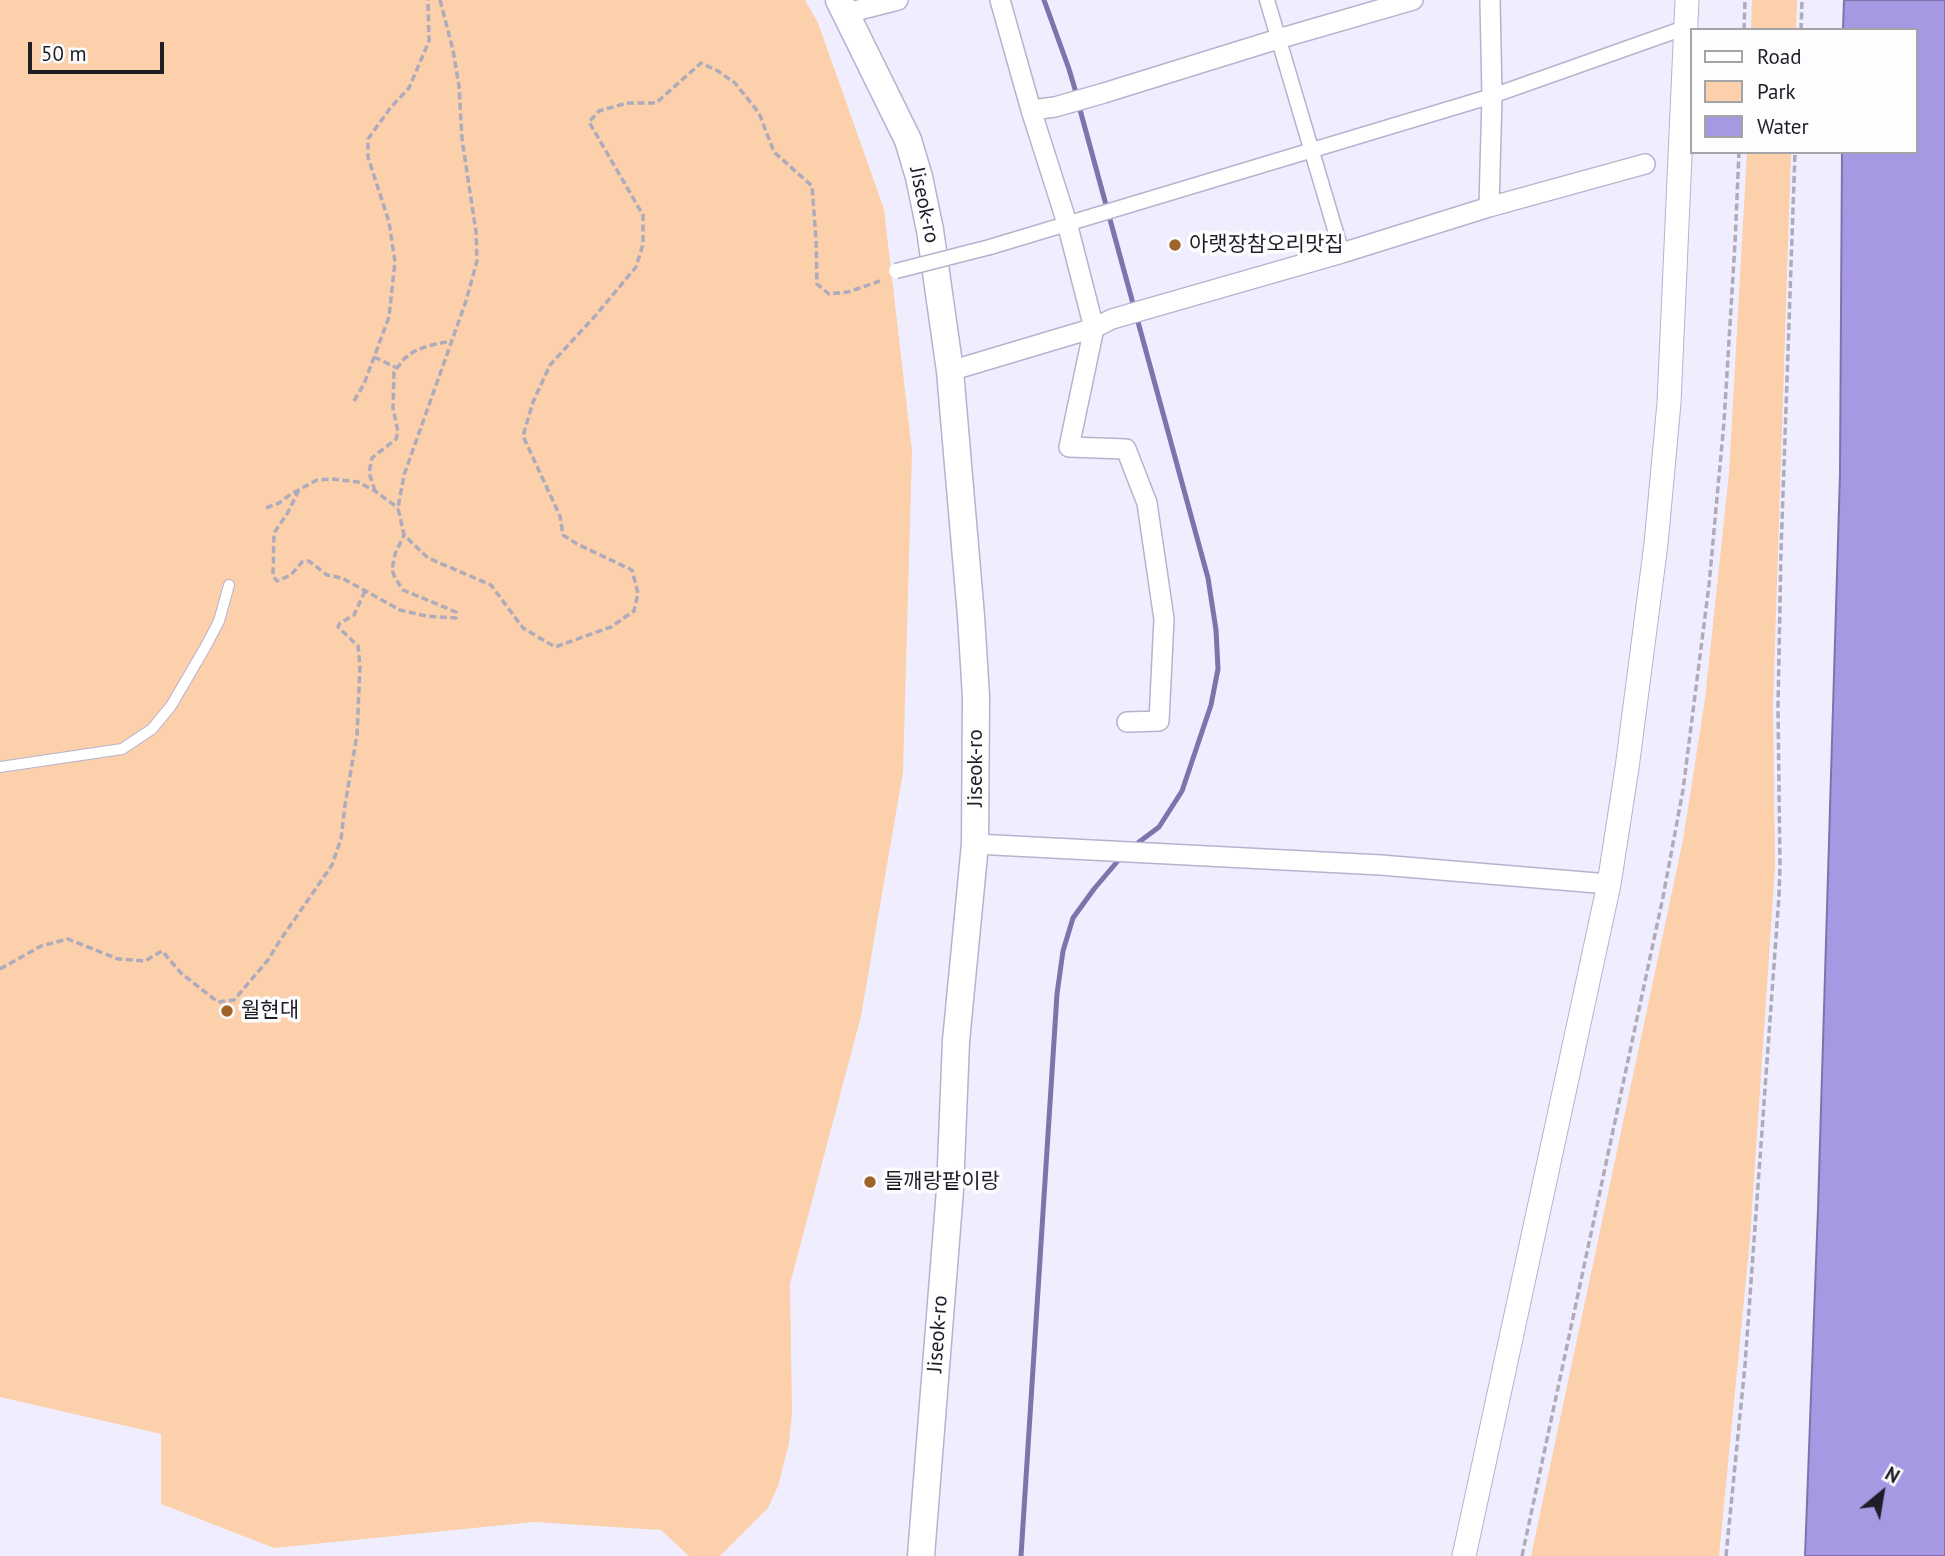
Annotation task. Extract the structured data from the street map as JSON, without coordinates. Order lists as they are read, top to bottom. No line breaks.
{"streets":{"main road":["Jiseok-ro"]},"places":["아랫장참오리맛집","월현대","들깨랑팥이랑"],"legend":["Road","Park","Water"],"scale_bar":"50 m","north":"top right"}
